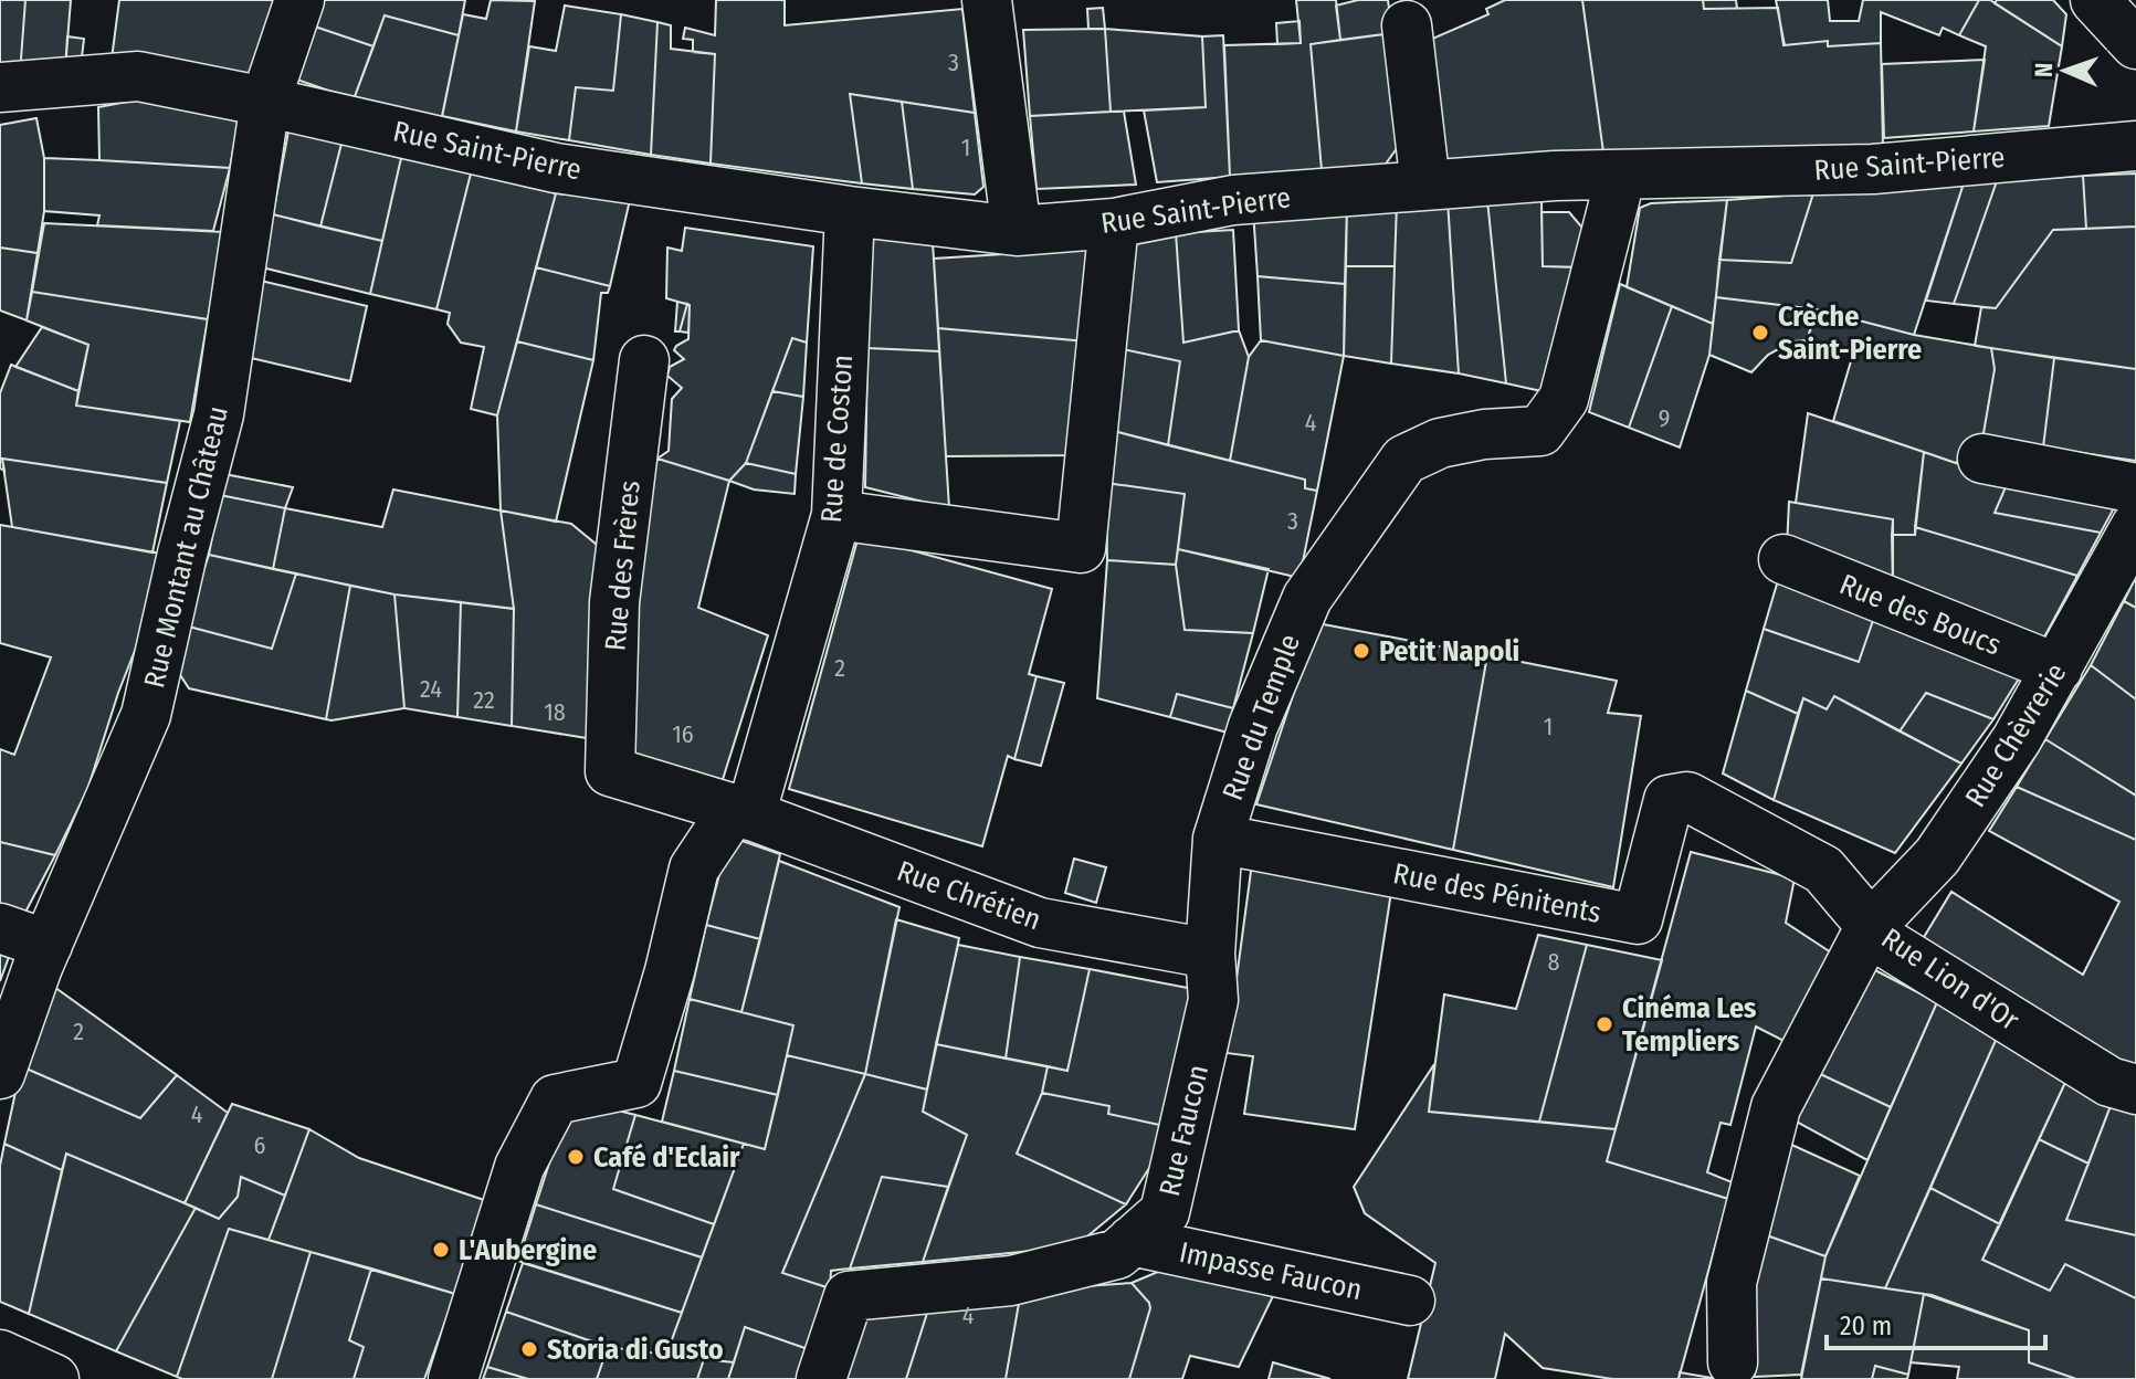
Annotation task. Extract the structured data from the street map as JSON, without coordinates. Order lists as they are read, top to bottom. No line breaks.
{"streets":{"street":["Rue Saint-Pierre","Rue de Coston","Rue Montant au Château","Rue des Frères","Rue des Boucs","Rue du Temple","Rue Chèvrerie","Rue des Pénitents","Rue Chrétien","Rue Lion d'Or","Rue Faucon","Impasse Faucon"]},"crossings":[["Rue Saint-Pierre","Rue de Coston"],["Rue Saint-Pierre","Rue Montant au Château"],["Rue Saint-Pierre","Rue du Temple"],["Rue de Coston","Rue Chrétien"],["Rue des Frères","Rue Chrétien"],["Rue des Boucs","Rue Chèvrerie"],["Rue du Temple","Rue des Pénitents"],["Rue du Temple","Rue Faucon"],["Rue Chèvrerie","Rue Lion d'Or"],["Rue des Pénitents","Rue Lion d'Or"],["Rue des Pénitents","Rue Faucon"],["Rue Chrétien","Rue Faucon"],["Rue Faucon","Impasse Faucon"]],"places":["Crèche Saint-Pierre","Petit Napoli","Cinéma Les Templiers","Café d'Eclair","L'Aubergine","Storia di Gusto"],"house_numbers":["3","1","9","4","3","2","24","22","18","1","16","8","2","4","6","4"],"scale_bar":"20 m","north":"left"}
